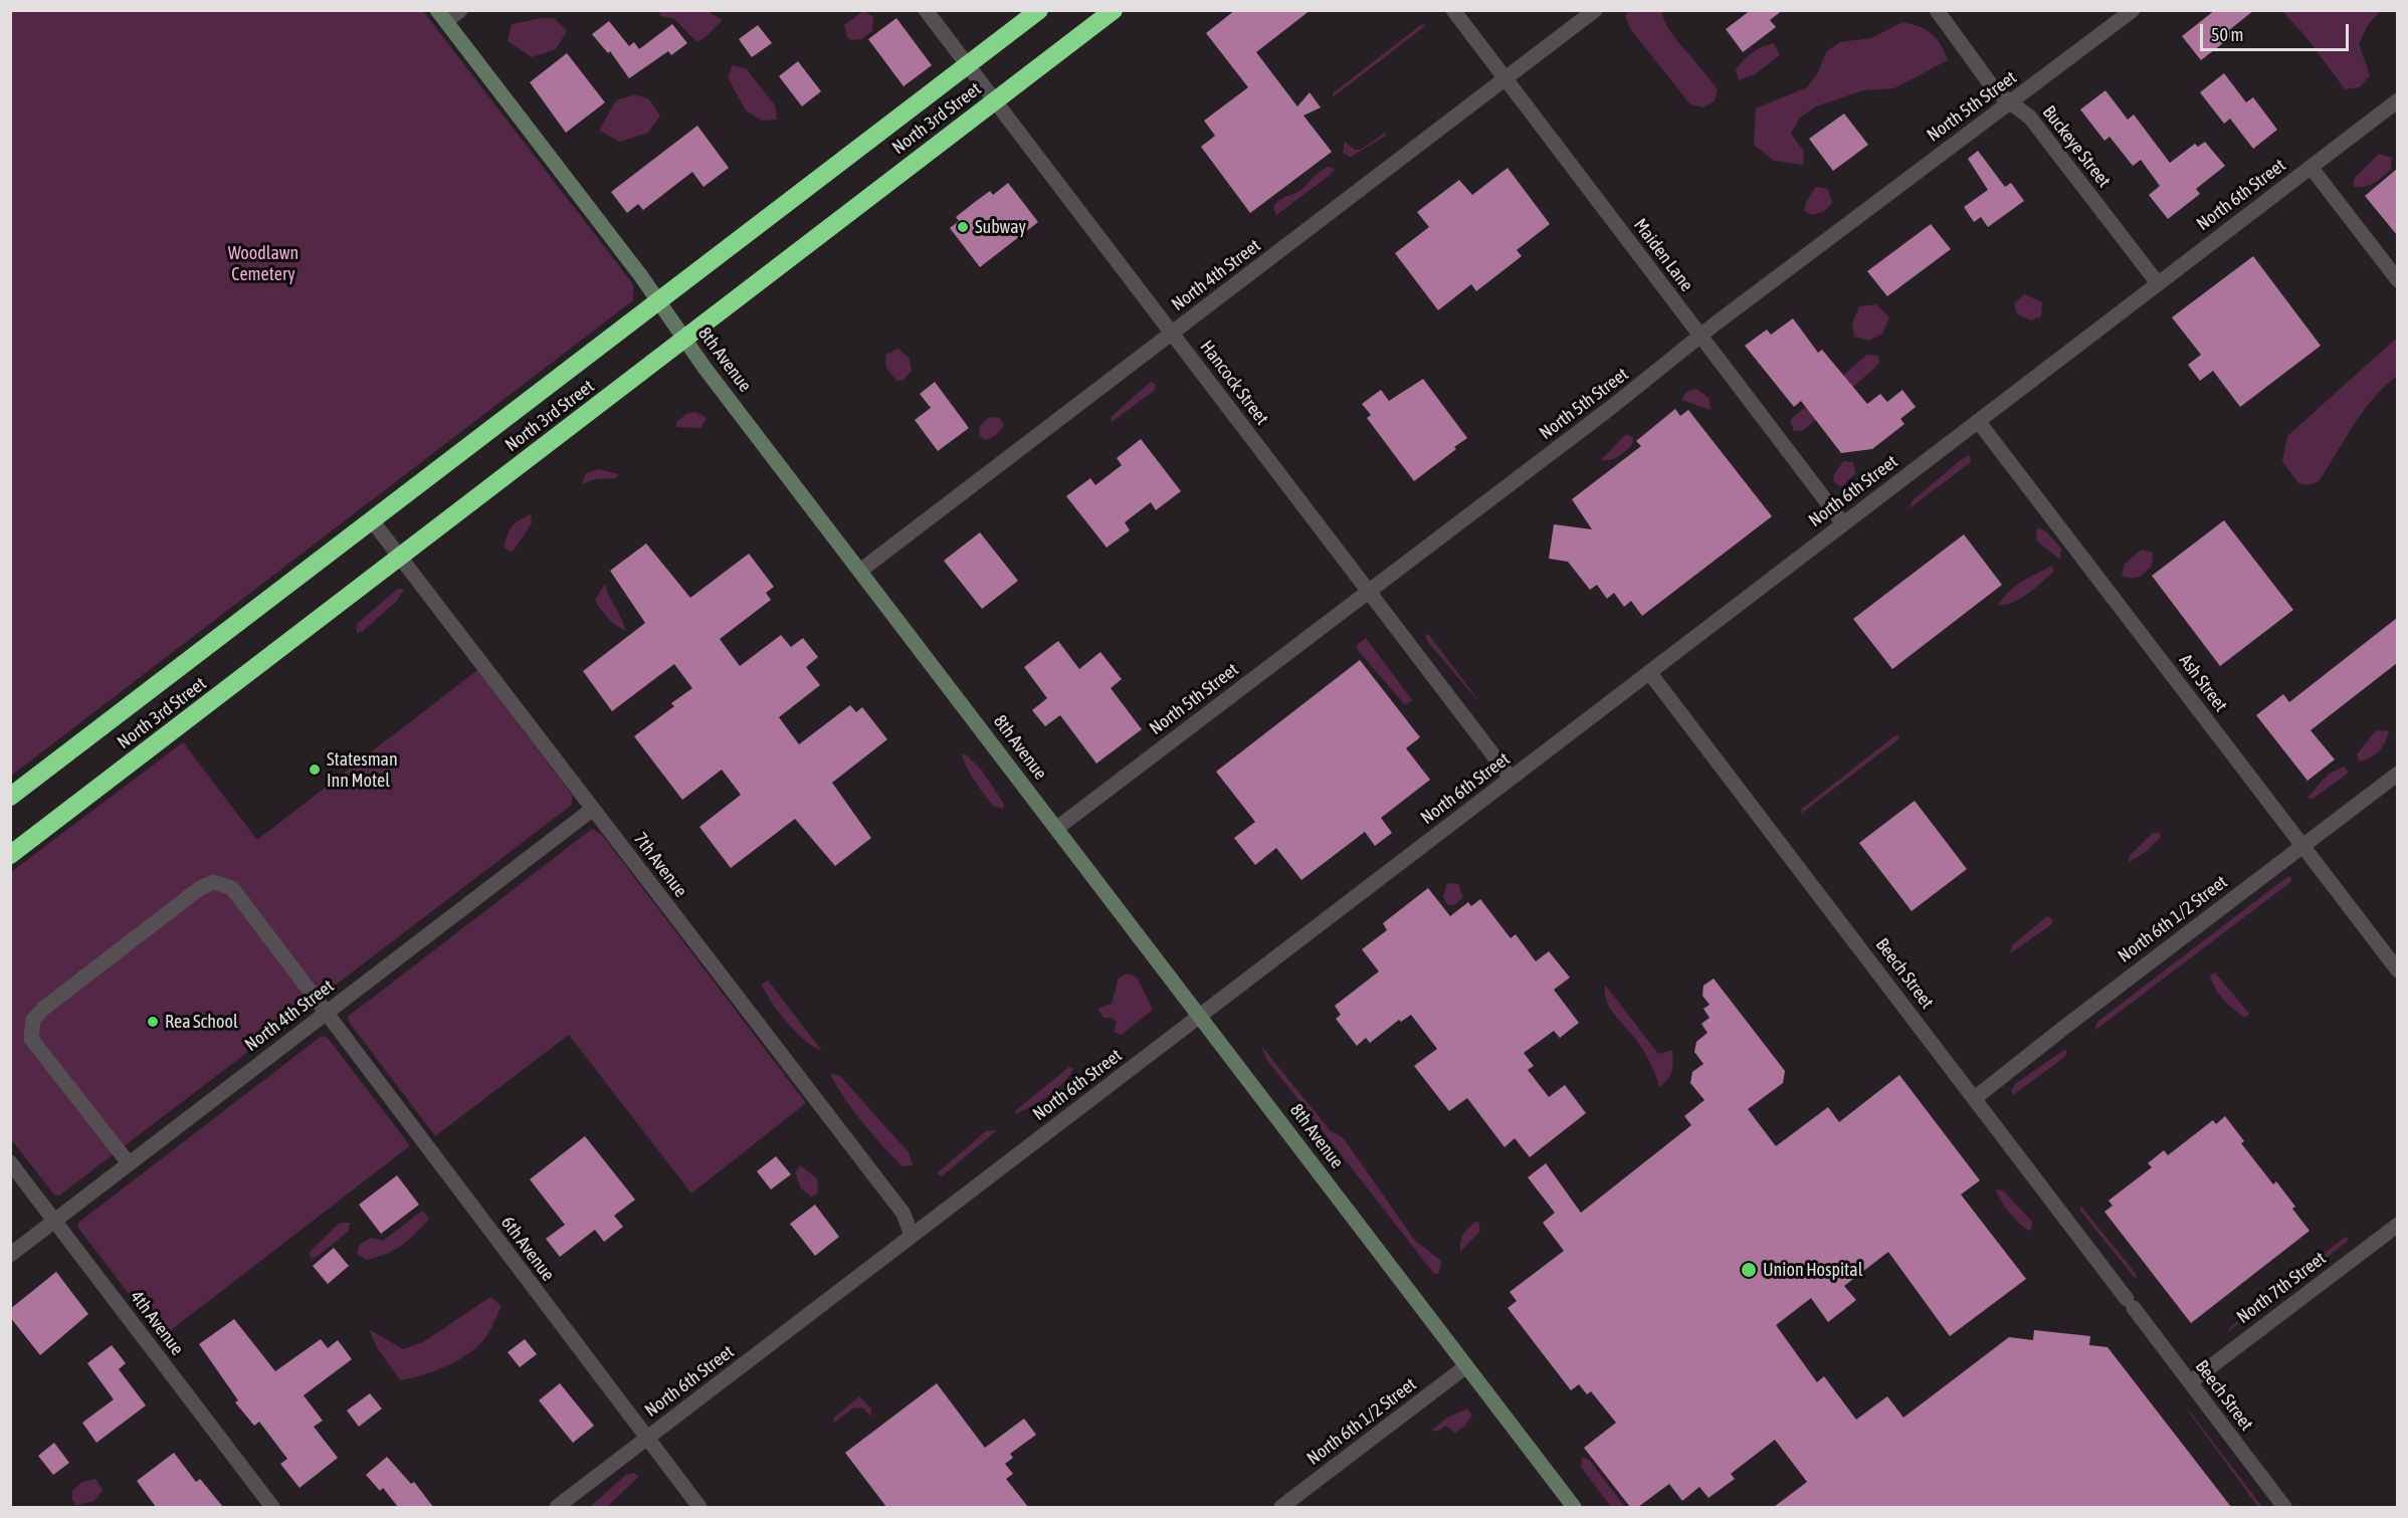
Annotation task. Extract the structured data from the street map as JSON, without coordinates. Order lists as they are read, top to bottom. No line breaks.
{"streets":{"highway":["North 3rd Street"],"street":["North 5th Street","Buckeye Street","North 6th Street","Maiden Lane","North 4th Street","8th Avenue","Hancock Street","Ash Street","7th Avenue","North 6th 1/2 Street","Beech Street","6th Avenue","North 7th Street","4th Avenue"]},"crossings":[["North 5th Street","Buckeye Street"],["North 5th Street","Maiden Lane"],["North 5th Street","8th Avenue"],["North 5th Street","Hancock Street"],["North 3rd Street","8th Avenue"],["North 3rd Street","Hancock Street"],["North 3rd Street","7th Avenue"],["Buckeye Street","North 6th Street"],["North 6th Street","Maiden Lane"],["North 6th Street","8th Avenue"],["North 6th Street","Hancock Street"],["North 6th Street","Ash Street"],["North 6th Street","7th Avenue"],["North 6th Street","Beech Street"],["North 6th Street","6th Avenue"],["Maiden Lane","North 4th Street"],["North 4th Street","8th Avenue"],["North 4th Street","Hancock Street"],["North 4th Street","7th Avenue"],["North 4th Street","6th Avenue"],["North 4th Street","4th Avenue"],["8th Avenue","North 6th 1/2 Street"],["Ash Street","North 6th 1/2 Street"],["North 6th 1/2 Street","Beech Street"],["Beech Street","North 7th Street"]],"parks":["Woodlawn Cemetery"],"places":["Subway","Statesman Inn Motel","Rea School","Union Hospital"],"scale_bar":"50 m"}
